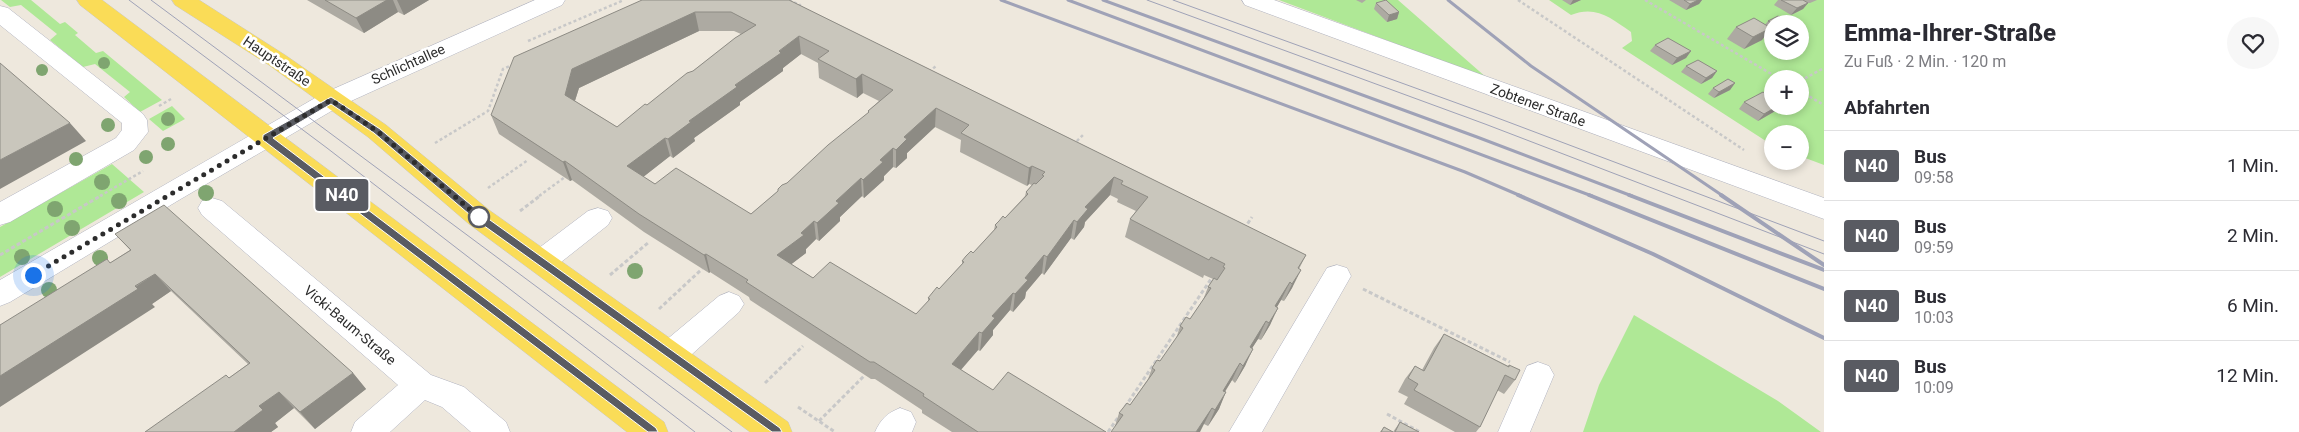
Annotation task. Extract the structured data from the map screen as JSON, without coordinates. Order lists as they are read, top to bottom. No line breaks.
{"streets":{"main road":["Hauptstraße"],"street":["Schlichtallee","Zobtener Straße","Vicki-Baum-Straße"]},"crossings":[["Hauptstraße","Schlichtallee"]],"lines":["bus line N40"],"page":{"on_map":"N40","heading":[["Emma-Ihrer-Straße","Zu Fuß · 2 Min. · 120 m"],"Abfahrten"],"map_buttons":["+","−"],"list":[{"mark":"N40","name":"Bus","note":"09:58","value":"1 Min."},{"mark":"N40","name":"Bus","note":"09:59","value":"2 Min."},{"mark":"N40","name":"Bus","note":"10:03","value":"6 Min."},{"mark":"N40","name":"Bus","note":"10:09","value":"12 Min."}]}}
